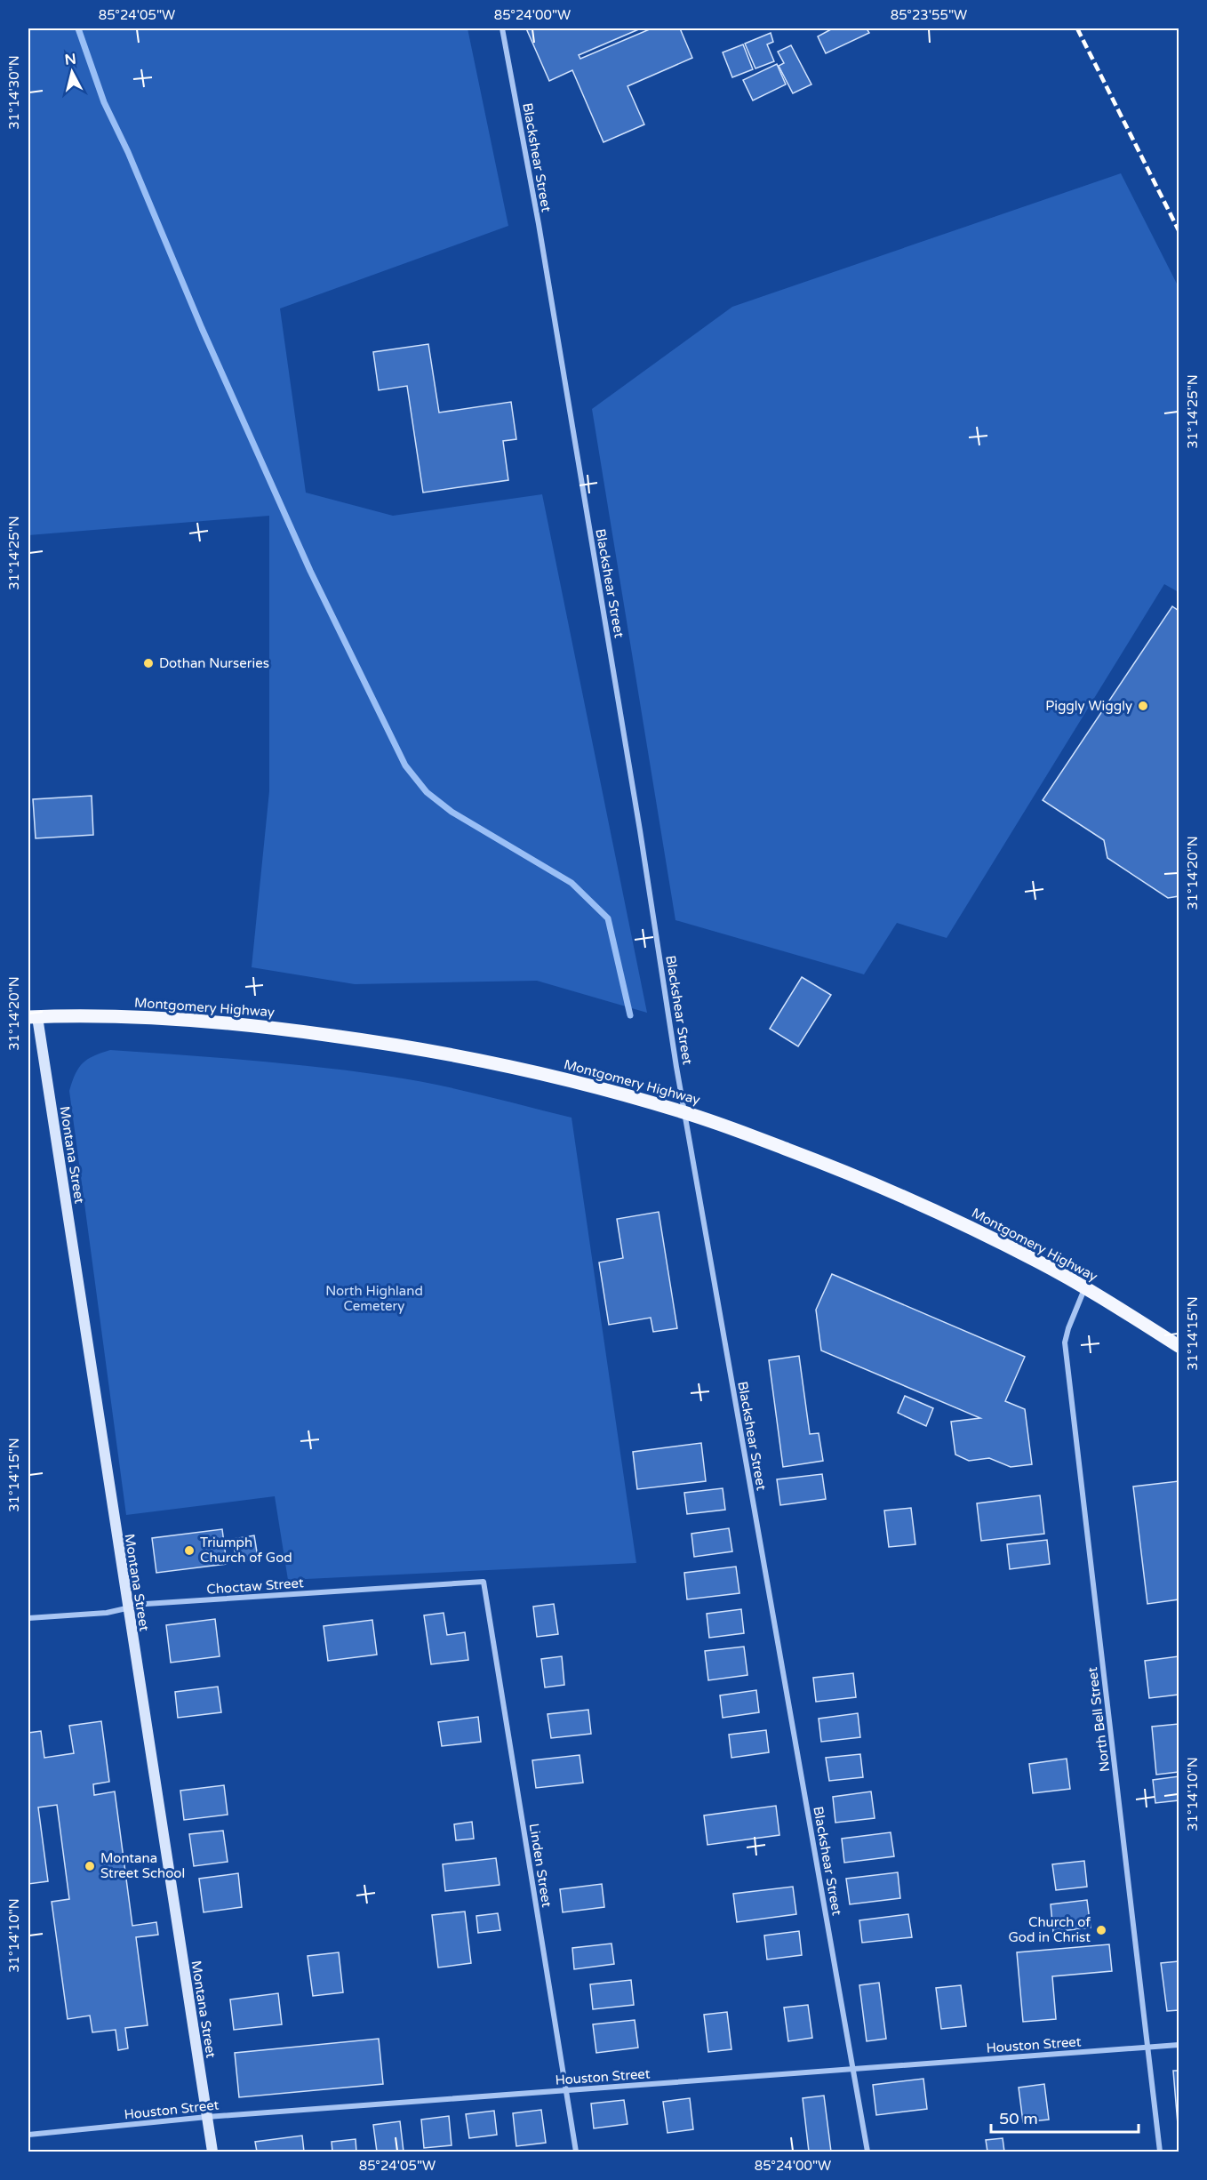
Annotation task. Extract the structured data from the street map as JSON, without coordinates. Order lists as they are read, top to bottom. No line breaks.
{"streets":{"main road":["Montgomery Highway"],"street":["Blackshear Street","Montana Street","Choctaw Street","North Bell Street","Linden Street","Houston Street"]},"crossings":[["Blackshear Street","Montgomery Highway"],["Blackshear Street","Houston Street"],["Montgomery Highway","Montana Street"],["Montgomery Highway","North Bell Street"],["Montana Street","Choctaw Street"],["Montana Street","Houston Street"],["Choctaw Street","Linden Street"],["North Bell Street","Houston Street"],["Linden Street","Houston Street"]],"parks":["North Highland Cemetery"],"places":["Dothan Nurseries","Piggly Wiggly","Triumph Church of God","Montana Street School","Church of God in Christ"],"scale_bar":"50 m","north":"top","coordinates":["85°24'05\"W","85°24'00\"W","85°23'55\"W","31°14'30\"N","31°14'25\"N","31°14'20\"N","31°14'15\"N","31°14'10\"N"]}
